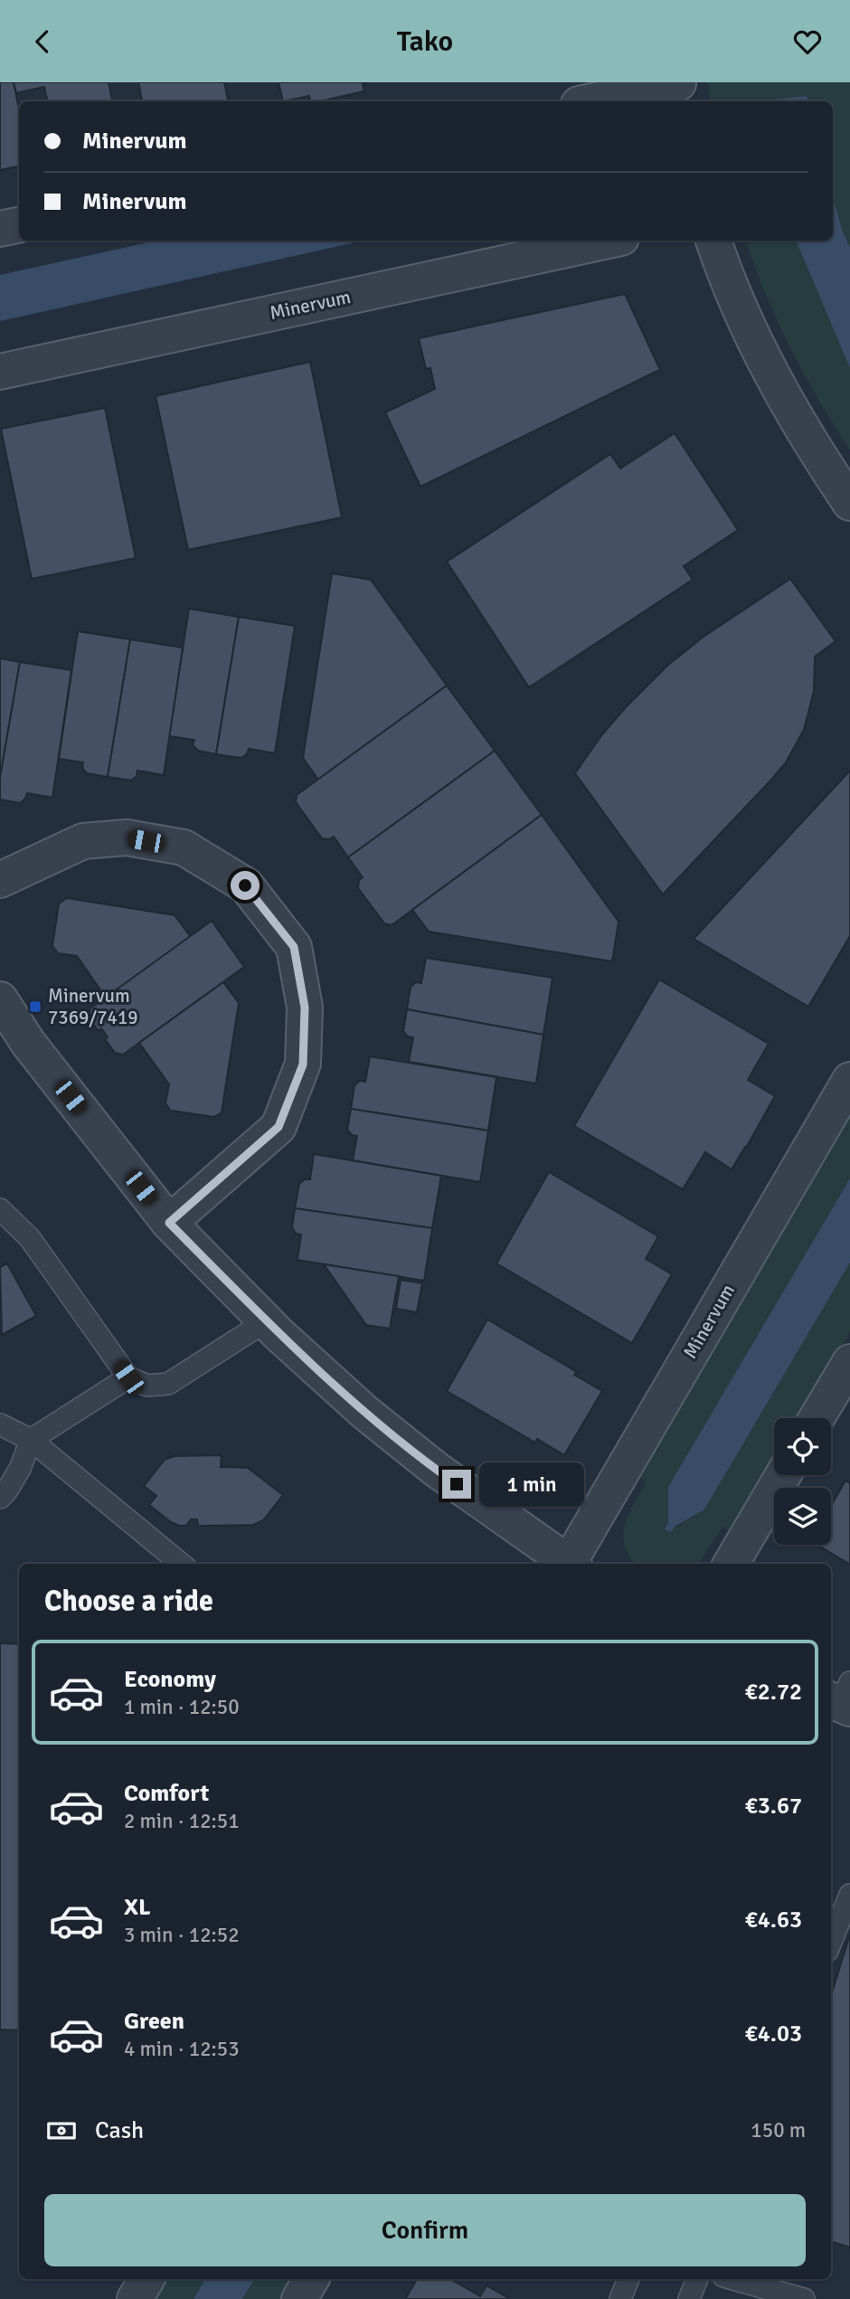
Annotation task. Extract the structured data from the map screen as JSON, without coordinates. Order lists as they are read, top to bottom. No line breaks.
{"streets":{"street":["Minervum"]},"places":{"transit":["Minervum 7369/7419"]},"page":{"header":"Tako","banner":["Minervum","Minervum"],"bubble":"1 min","heading":"Choose a ride","list":[{"name":"Economy","note":"1 min · 12:50","value":"€2.72"},{"name":"Comfort","note":"2 min · 12:51","value":"€3.67"},{"name":"XL","note":"3 min · 12:52","value":"€4.63"},{"name":"Green","note":"4 min · 12:53","value":"€4.03"}],"pay":["Cash","150 m"],"buttons":"Confirm"}}
